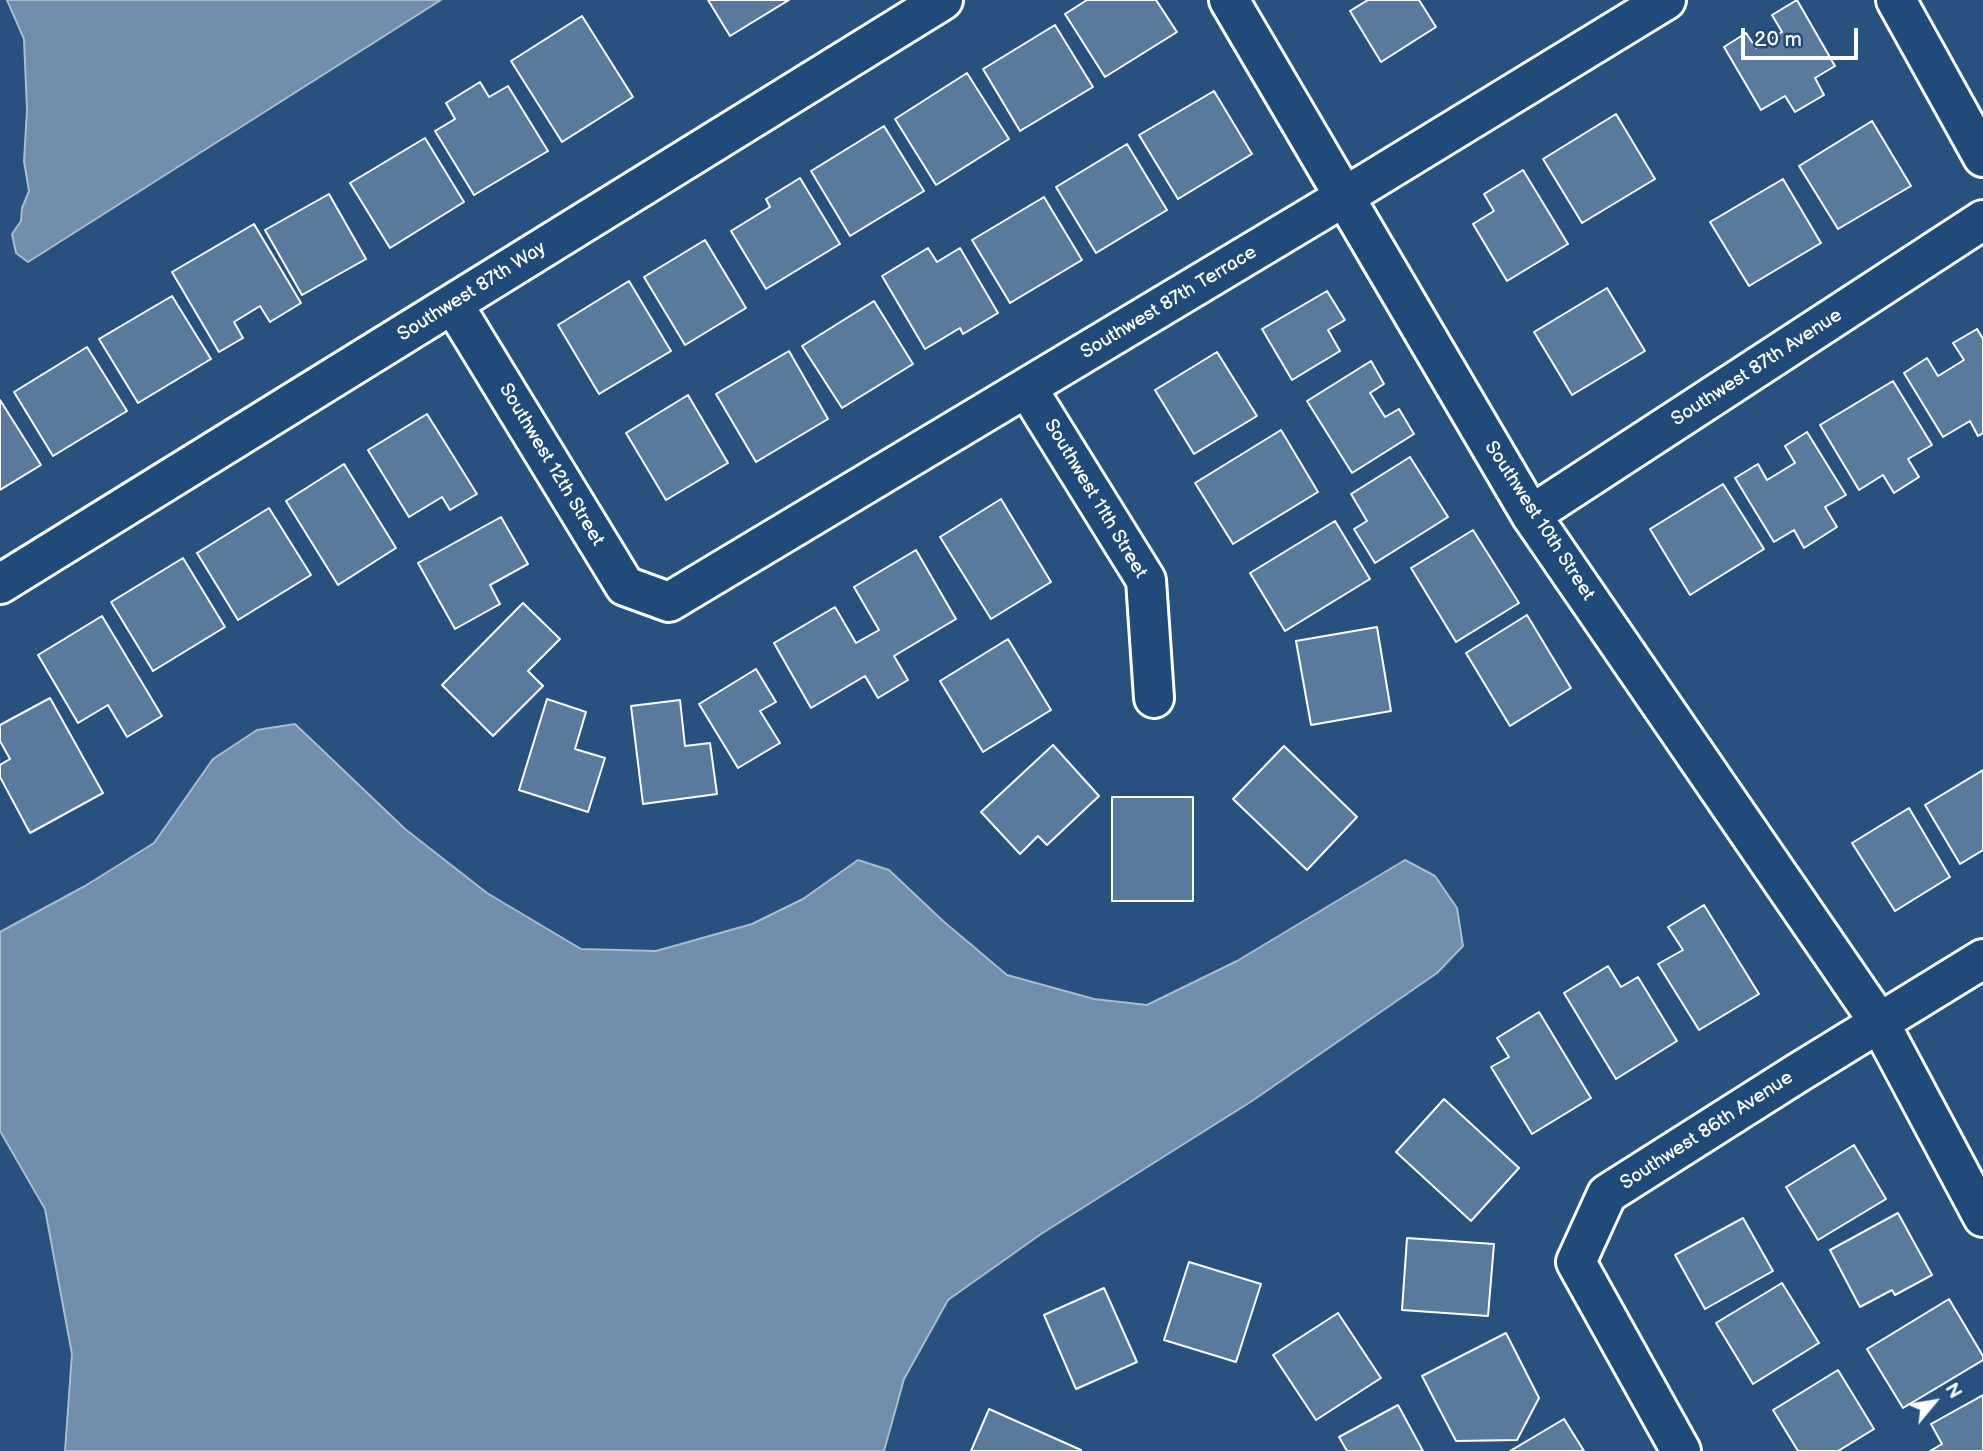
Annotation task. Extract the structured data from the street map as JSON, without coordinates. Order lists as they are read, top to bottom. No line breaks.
{"streets":{"street":["Southwest 87th Way","Southwest 87th Terrace","Southwest 87th Avenue","Southwest 12th Street","Southwest 11th Street","Southwest 10th Street","Southwest 86th Avenue"]},"crossings":[["Southwest 87th Way","Southwest 12th Street"],["Southwest 87th Terrace","Southwest 12th Street"],["Southwest 87th Terrace","Southwest 11th Street"],["Southwest 87th Terrace","Southwest 10th Street"],["Southwest 87th Avenue","Southwest 10th Street"],["Southwest 10th Street","Southwest 86th Avenue"]],"scale_bar":"20 m","north":"top right"}
